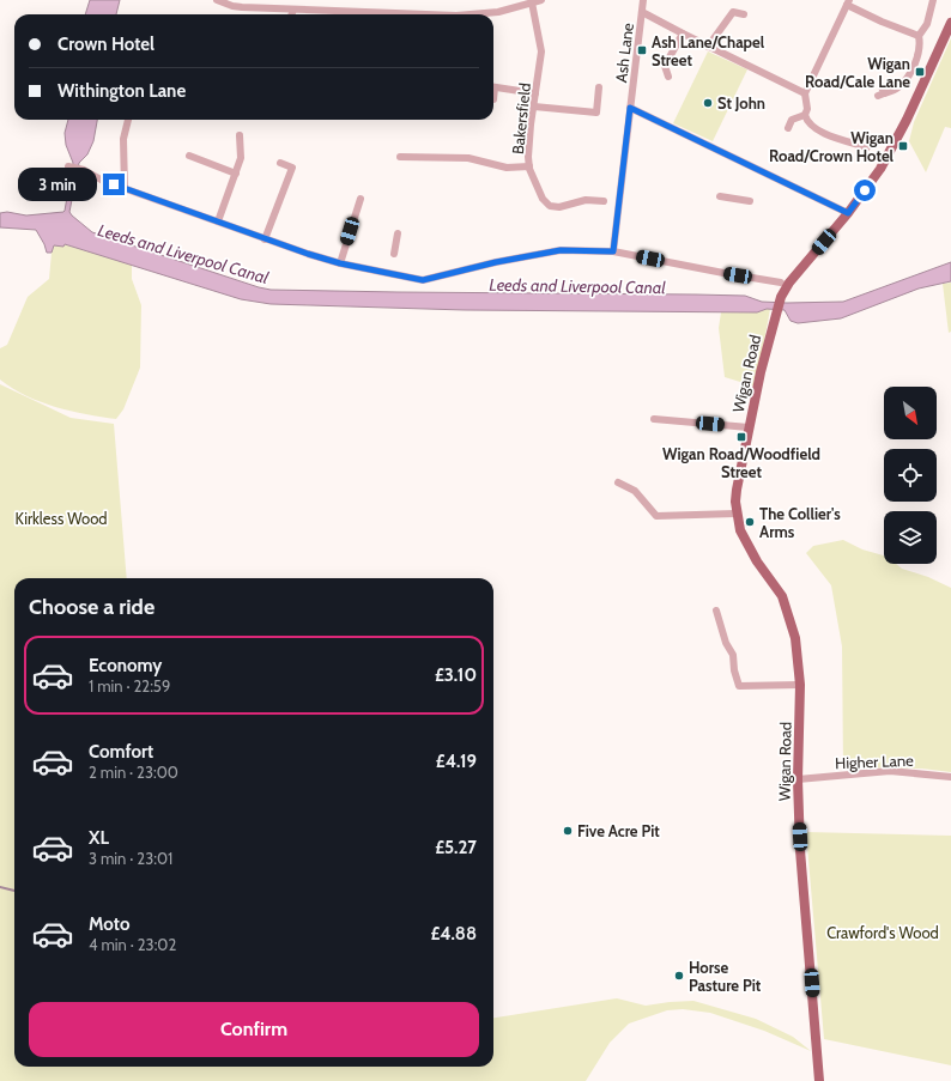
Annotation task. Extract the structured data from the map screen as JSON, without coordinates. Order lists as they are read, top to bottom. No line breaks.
{"streets":{"main road":["Wigan Road"],"street":["Ash Lane","Bakersfield","Higher Lane"]},"crossings":[["Wigan Road","Higher Lane"]],"water":["Leeds and Liverpool Canal"],"parks":["Kirkless Wood","Crawford's Wood"],"places":{"transit":["Ash Lane/Chapel Street","Wigan Road/Cale Lane","Wigan Road/Crown Hotel","Wigan Road/Woodfield Street"],"other":["St John","The Collier's Arms","Five Acre Pit","Horse Pasture Pit"]},"north":"bottom right","page":{"banner":["Crown Hotel","Withington Lane"],"bubble":"3 min","heading":"Choose a ride","list":[{"name":"Economy","note":"1 min · 22:59","value":"£3.10"},{"name":"Comfort","note":"2 min · 23:00","value":"£4.19"},{"name":"XL","note":"3 min · 23:01","value":"£5.27"},{"name":"Moto","note":"4 min · 23:02","value":"£4.88"}],"buttons":"Confirm"}}
